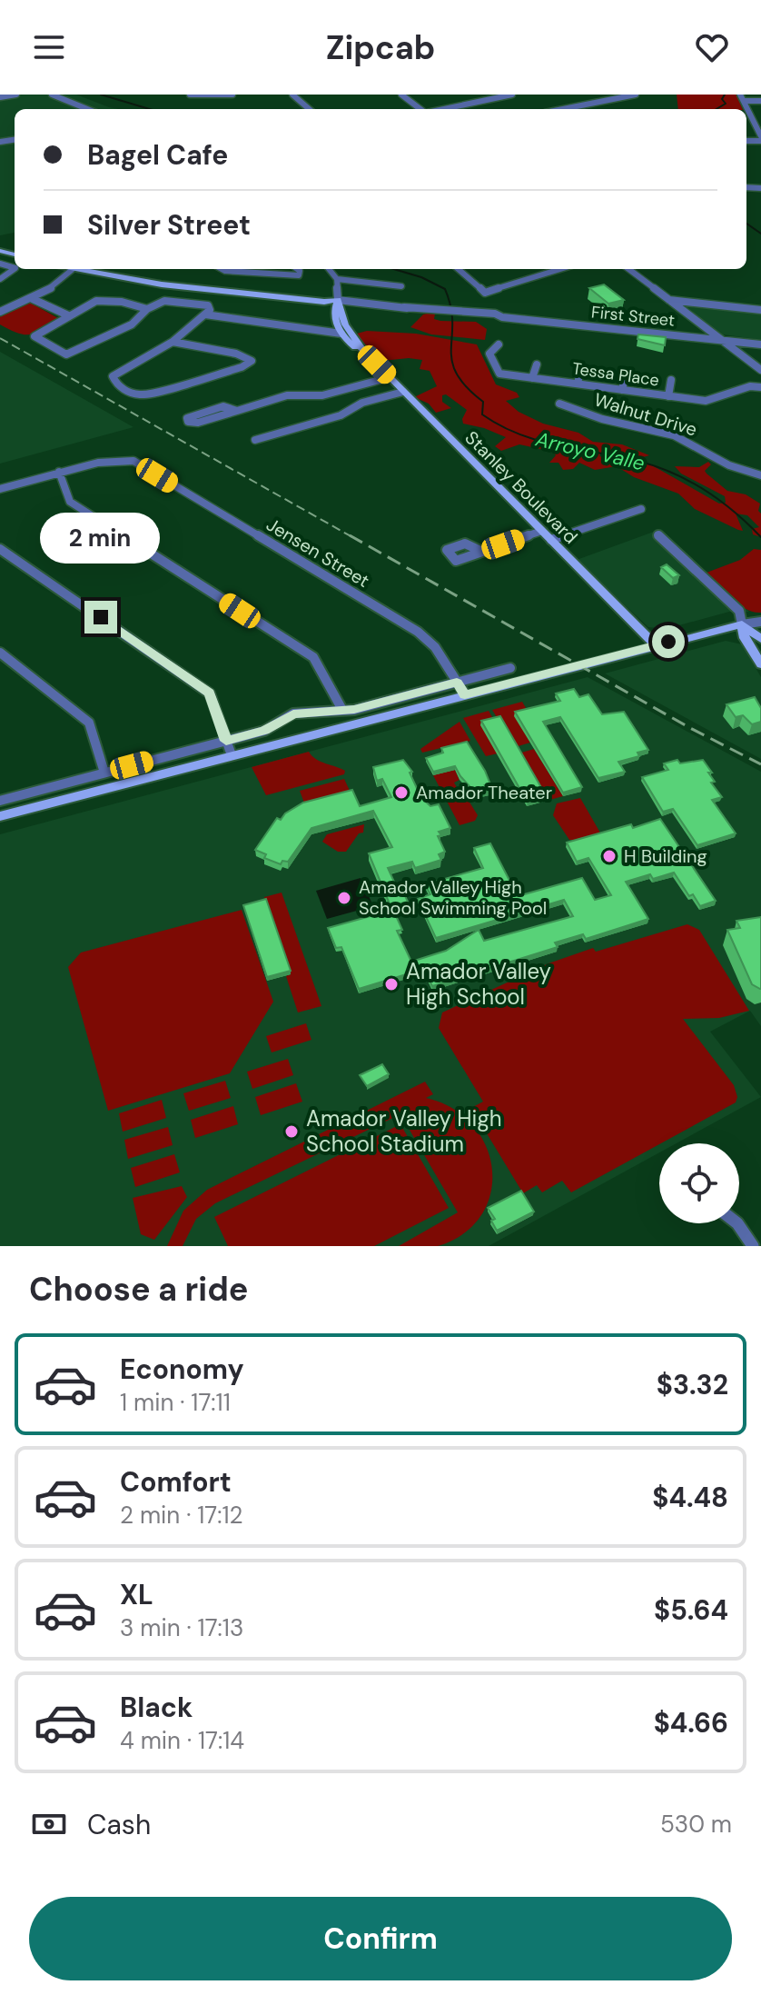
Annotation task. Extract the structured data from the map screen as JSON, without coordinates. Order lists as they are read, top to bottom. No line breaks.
{"streets":{"main road":["Stanley Boulevard"],"street":["First Street","Tessa Place","Walnut Drive","Jensen Street"]},"crossings":[["First Street","Stanley Boulevard"]],"water":["Arroyo Valle"],"places":["Amador Theater","H Building","Amador Valley High School Swimming Pool","Amador Valley High School","Amador Valley High School Stadium"],"page":{"header":"Zipcab","banner":["Bagel Cafe","Silver Street"],"bubble":"2 min","heading":"Choose a ride","list":[{"name":"Economy","note":"1 min · 17:11","value":"$3.32"},{"name":"Comfort","note":"2 min · 17:12","value":"$4.48"},{"name":"XL","note":"3 min · 17:13","value":"$5.64"},{"name":"Black","note":"4 min · 17:14","value":"$4.66"}],"pay":["Cash","530 m"],"buttons":"Confirm"}}
